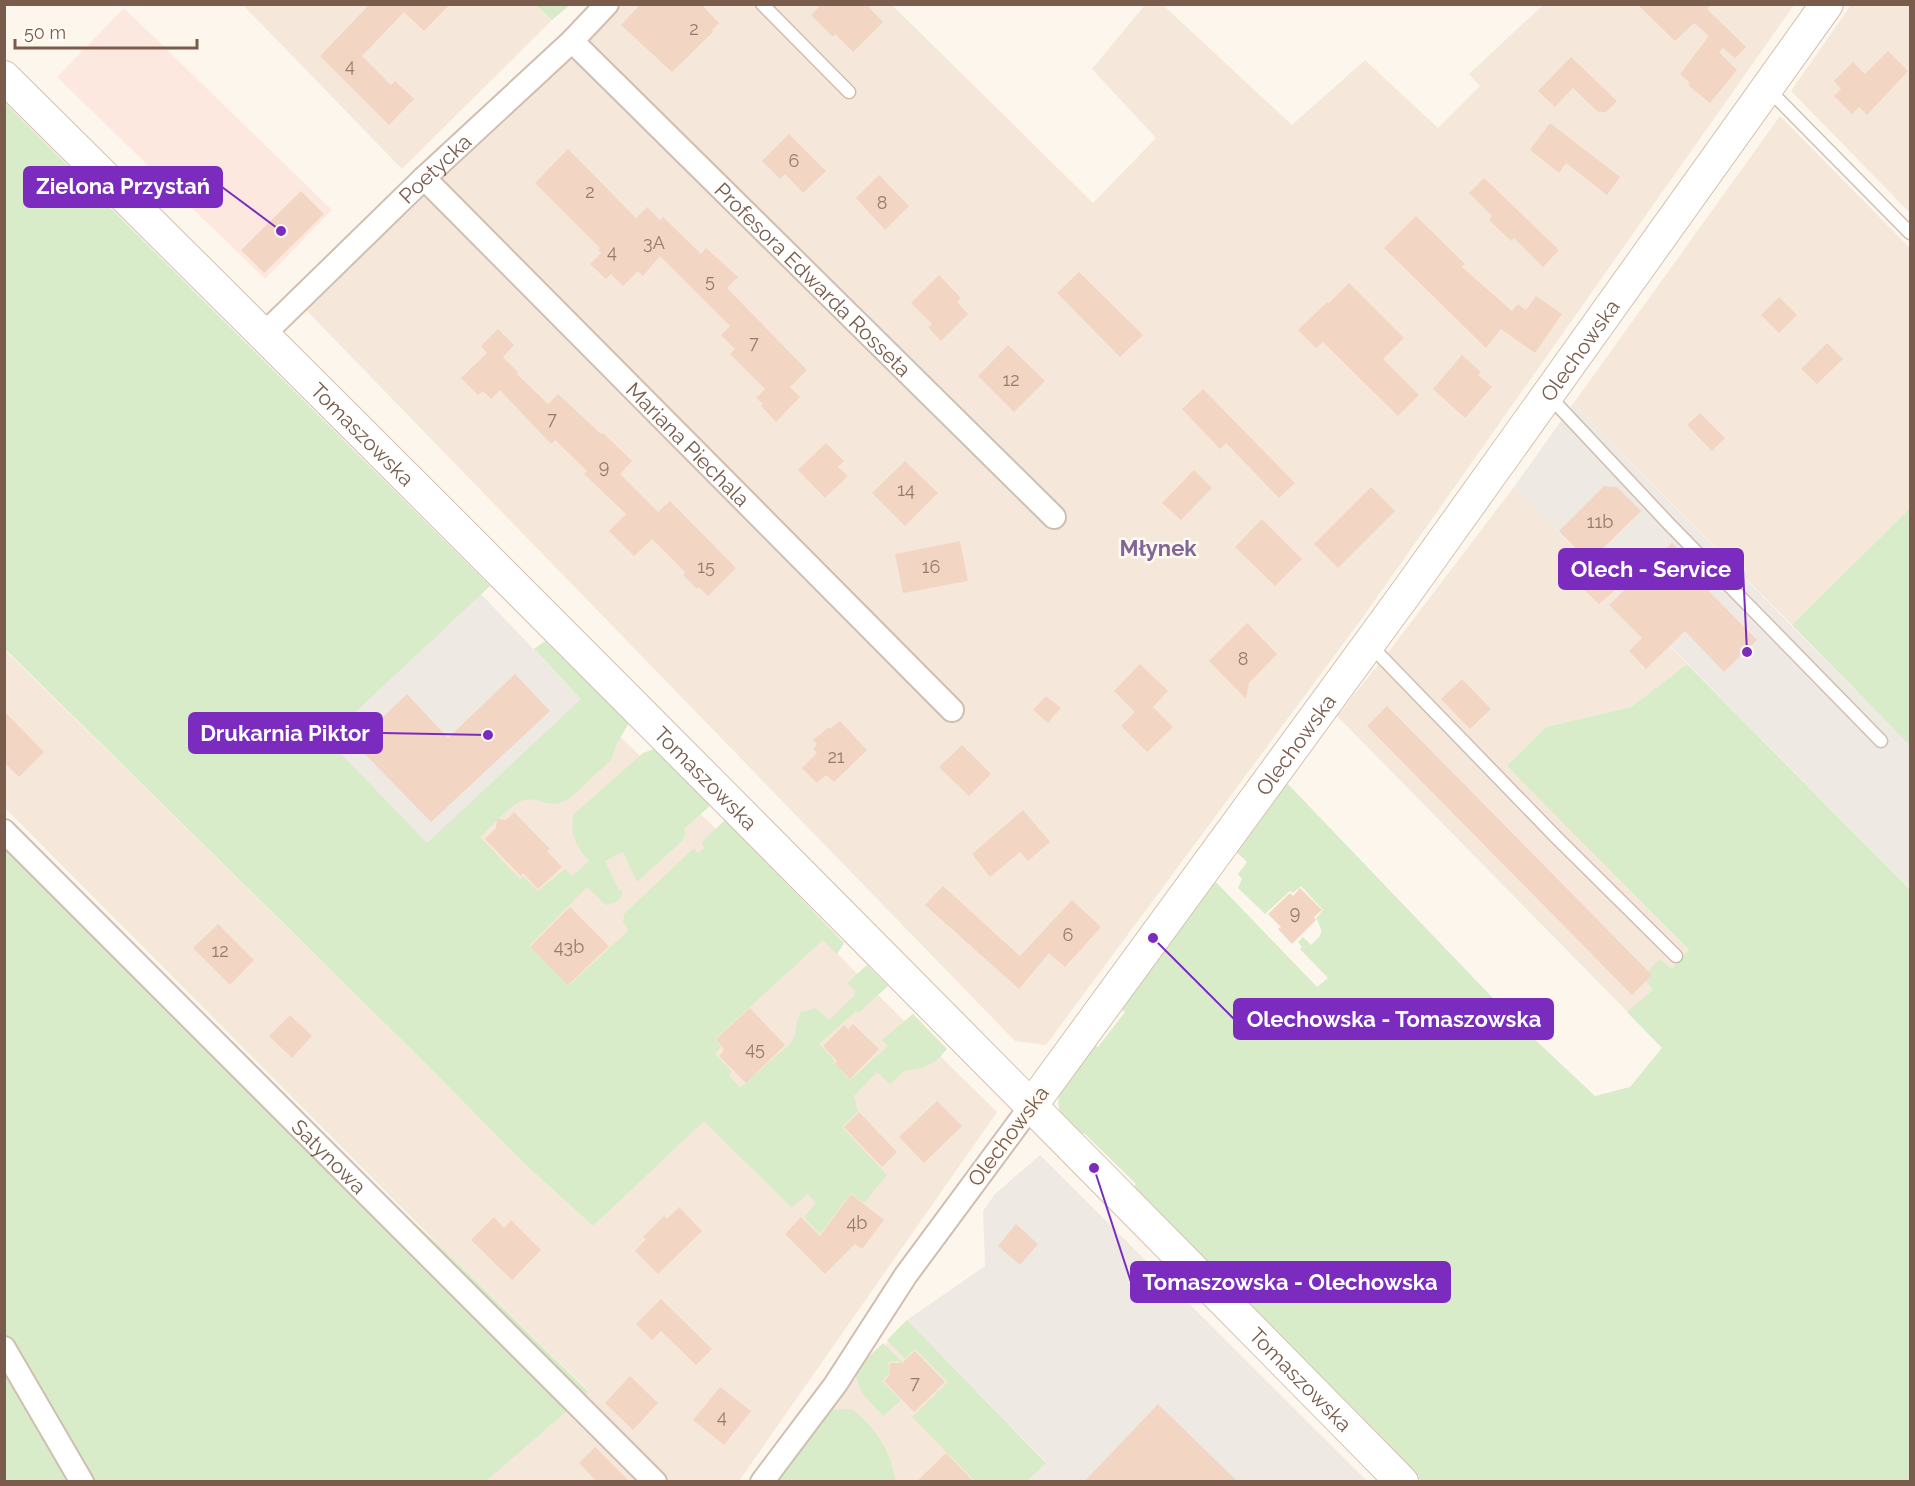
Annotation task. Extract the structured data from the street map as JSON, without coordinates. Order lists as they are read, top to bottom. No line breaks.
{"streets":{"street":["Poetycka","Profesora Edwarda Rosseta","Olechowska","Tomaszowska","Mariana Piechala","Satynowa"]},"crossings":[["Poetycka","Profesora Edwarda Rosseta"],["Poetycka","Tomaszowska"],["Poetycka","Mariana Piechala"],["Olechowska","Tomaszowska"]],"districts":["Młynek"],"places":["Zielona Przystań","Olech - Service","Drukarnia Piktor","Olechowska - Tomaszowska","Tomaszowska - Olechowska"],"house_numbers":["2","4","6","2","8","3A","4","5","7","12","7","9","14","11b","15","16","8","21","9","6","43b","12","45","4b","7","4"],"scale_bar":"50 m"}
